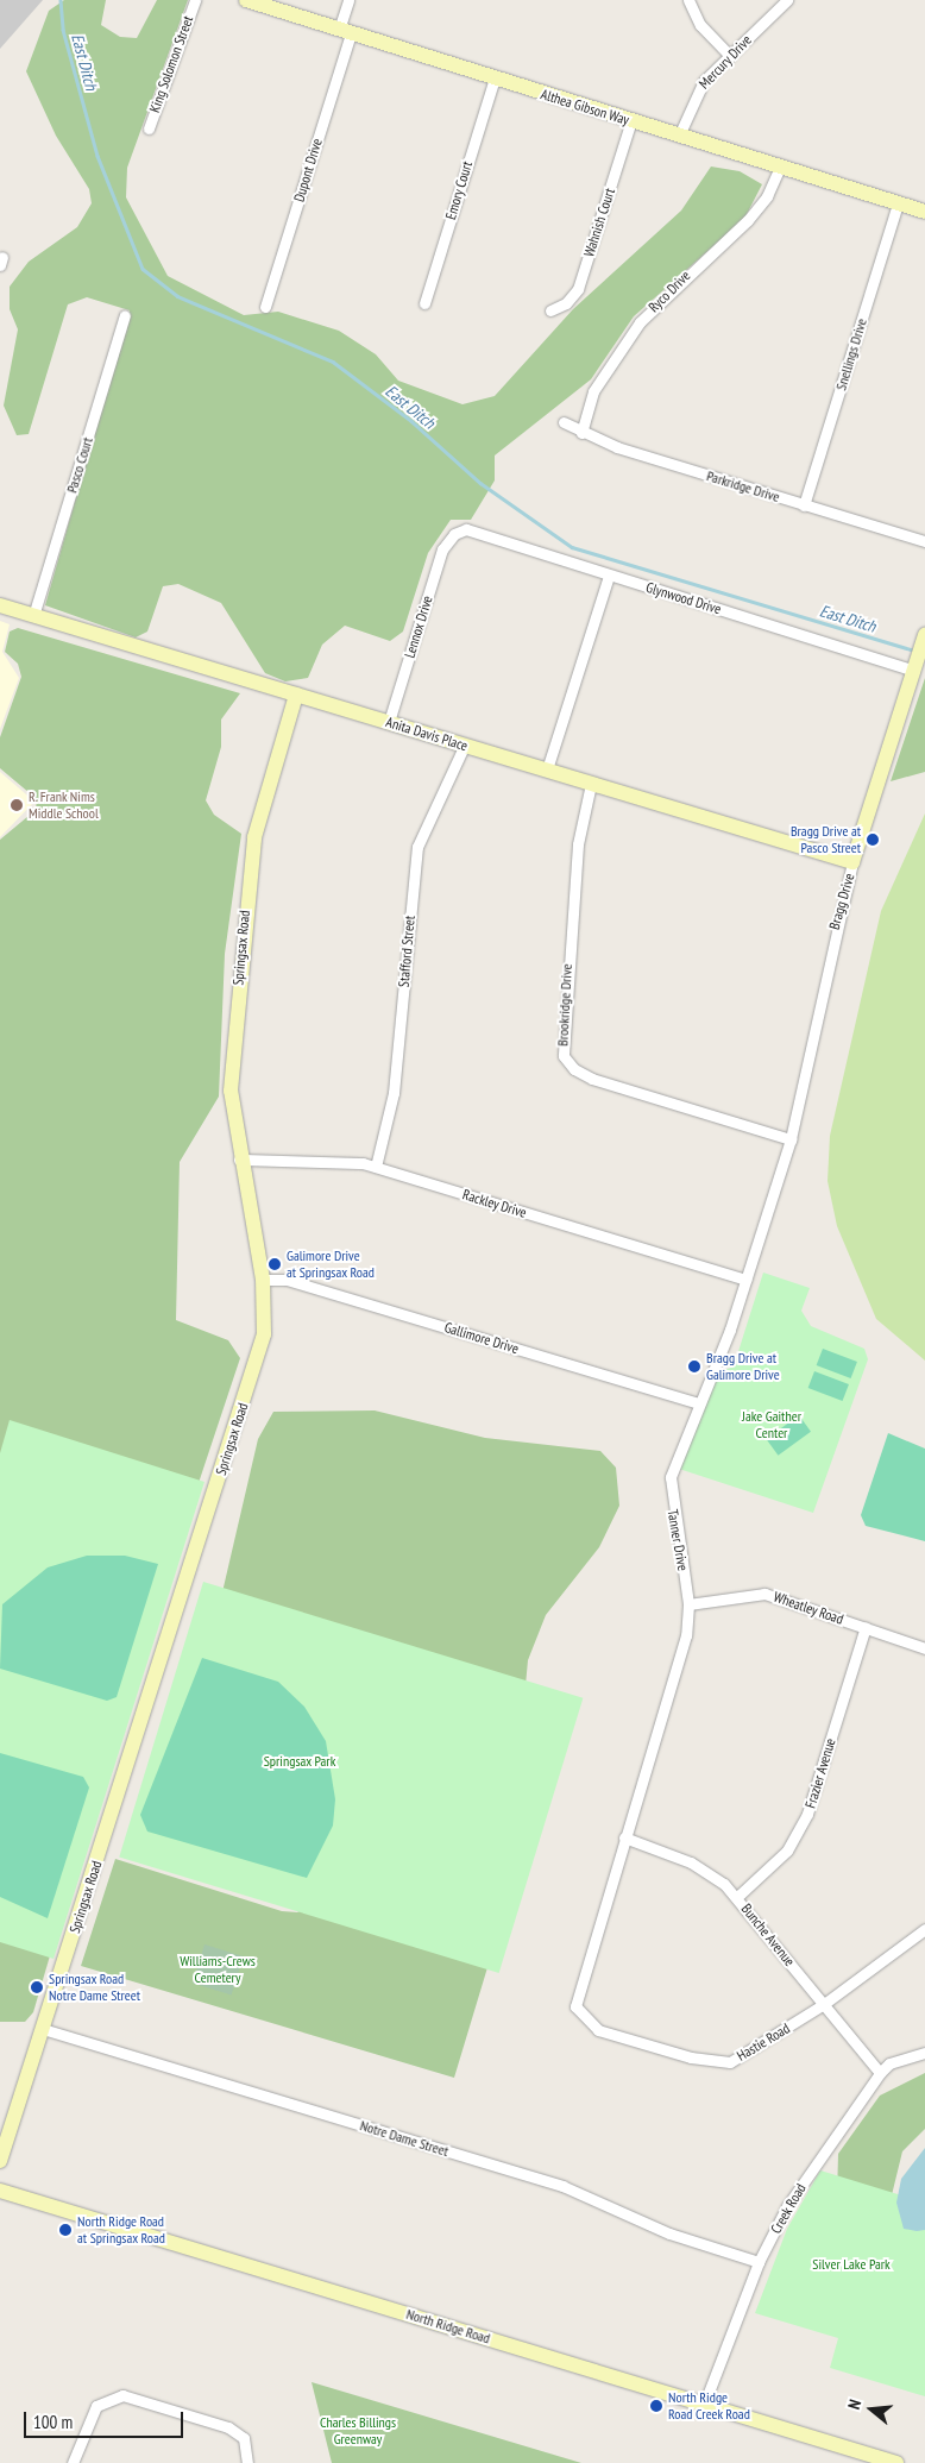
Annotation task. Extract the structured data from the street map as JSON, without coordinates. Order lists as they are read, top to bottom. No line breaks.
{"streets":{"street":["Mercury Drive","King Solomon Street","Althea Gibson Way","Dupont Drive","Emory Court","Wahnish Court","Ryco Drive","Snellings Drive","Pasco Court","Parkridge Drive","Glynwood Drive","Lennox Drive","Anita Davis Place","Bragg Drive","Springsax Road","Stafford Street","Brookridge Drive","Rackley Drive","Gallimore Drive","Tanner Drive","Wheatley Road","Frazier Avenue","Bunche Avenue","Hastie Road","Notre Dame Street","Creek Road","North Ridge Road"]},"crossings":[["Mercury Drive","Althea Gibson Way"],["Althea Gibson Way","Dupont Drive"],["Althea Gibson Way","Emory Court"],["Althea Gibson Way","Wahnish Court"],["Althea Gibson Way","Ryco Drive"],["Althea Gibson Way","Snellings Drive"],["Ryco Drive","Parkridge Drive"],["Snellings Drive","Parkridge Drive"],["Pasco Court","Anita Davis Place"],["Glynwood Drive","Lennox Drive"],["Glynwood Drive","Bragg Drive"],["Lennox Drive","Anita Davis Place"],["Anita Davis Place","Bragg Drive"],["Anita Davis Place","Springsax Road"],["Anita Davis Place","Stafford Street"],["Anita Davis Place","Brookridge Drive"],["Bragg Drive","Tanner Drive"],["Springsax Road","Rackley Drive"],["Springsax Road","Gallimore Drive"],["Springsax Road","Notre Dame Street"],["Stafford Street","Rackley Drive"],["Brookridge Drive","Tanner Drive"],["Rackley Drive","Tanner Drive"],["Gallimore Drive","Tanner Drive"],["Tanner Drive","Wheatley Road"],["Tanner Drive","Bunche Avenue"],["Tanner Drive","Hastie Road"],["Wheatley Road","Frazier Avenue"],["Frazier Avenue","Bunche Avenue"],["Bunche Avenue","Hastie Road"],["Bunche Avenue","Creek Road"],["Notre Dame Street","Creek Road"],["Creek Road","North Ridge Road"]],"water":["East Ditch"],"parks":["Jake Gaither Center","Springsax Park","Williams-Crews Cemetery","Silver Lake Park","Charles Billings Greenway"],"places":["R. Frank Nims Middle School","Bragg Drive at Pasco Street","Galimore Drive at Springsax Road","Bragg Drive at Galimore Drive","Springsax Road Notre Dame Street","North Ridge Road at Springsax Road","North Ridge Road Creek Road"],"scale_bar":"100 m","north":"left"}
